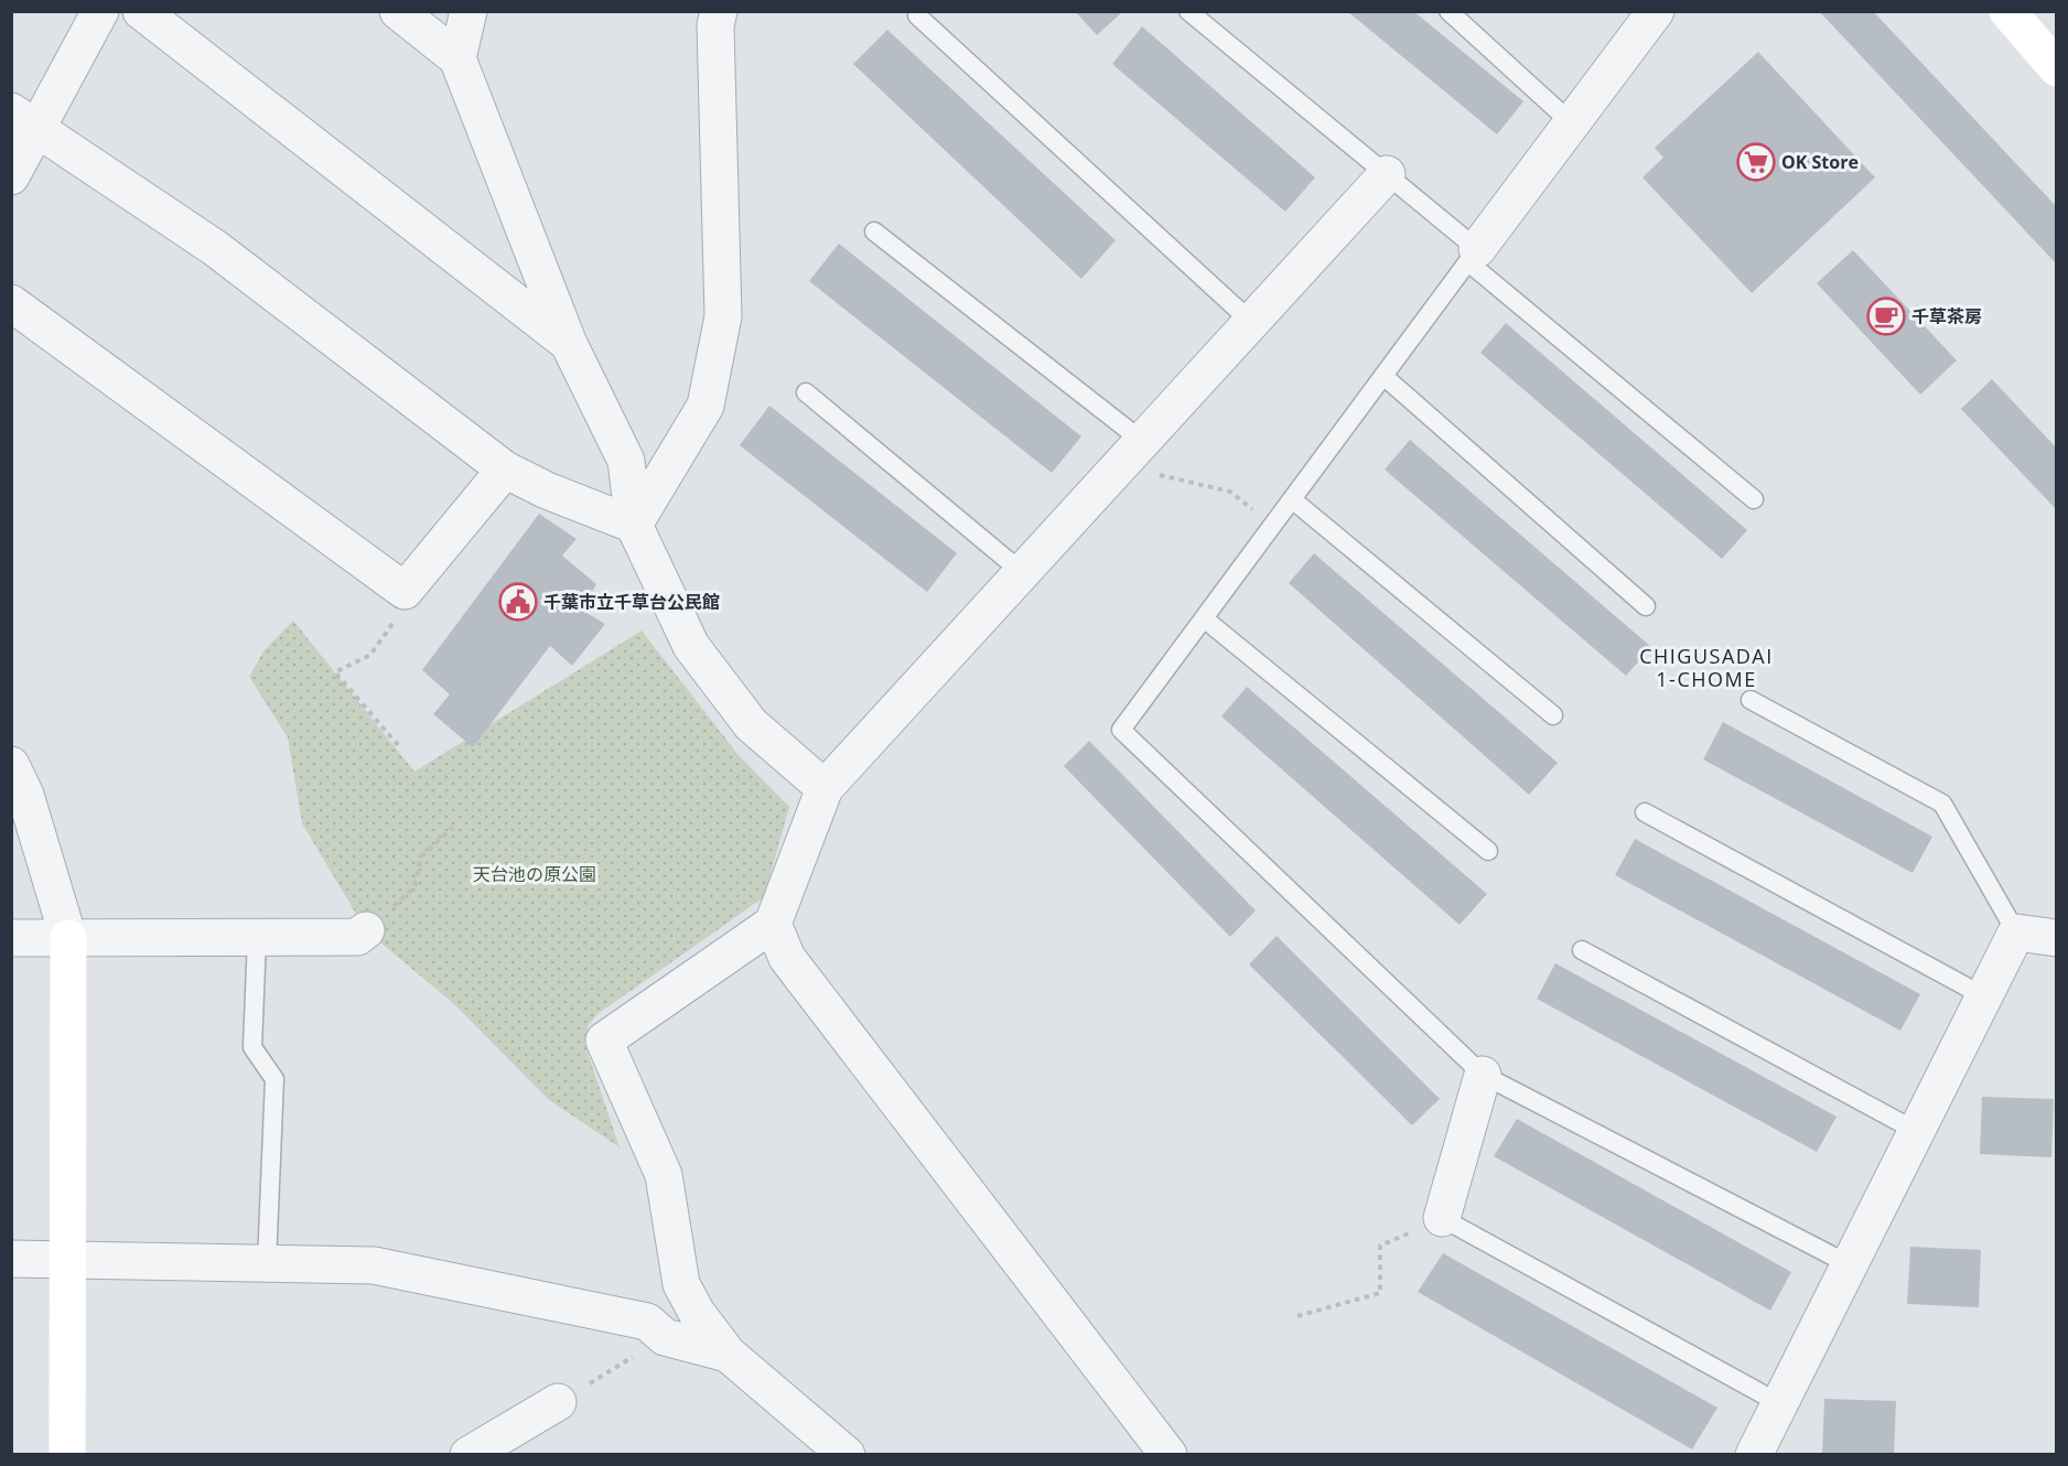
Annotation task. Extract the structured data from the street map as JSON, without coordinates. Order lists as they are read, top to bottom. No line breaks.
{"districts":["CHIGUSADAI 1-CHOME"],"parks":["天台池の原公園"],"places":{"supermarket":["OK Store"],"cafe":["千草茶房"],"public building":["千葉市立千草台公民館"]}}
